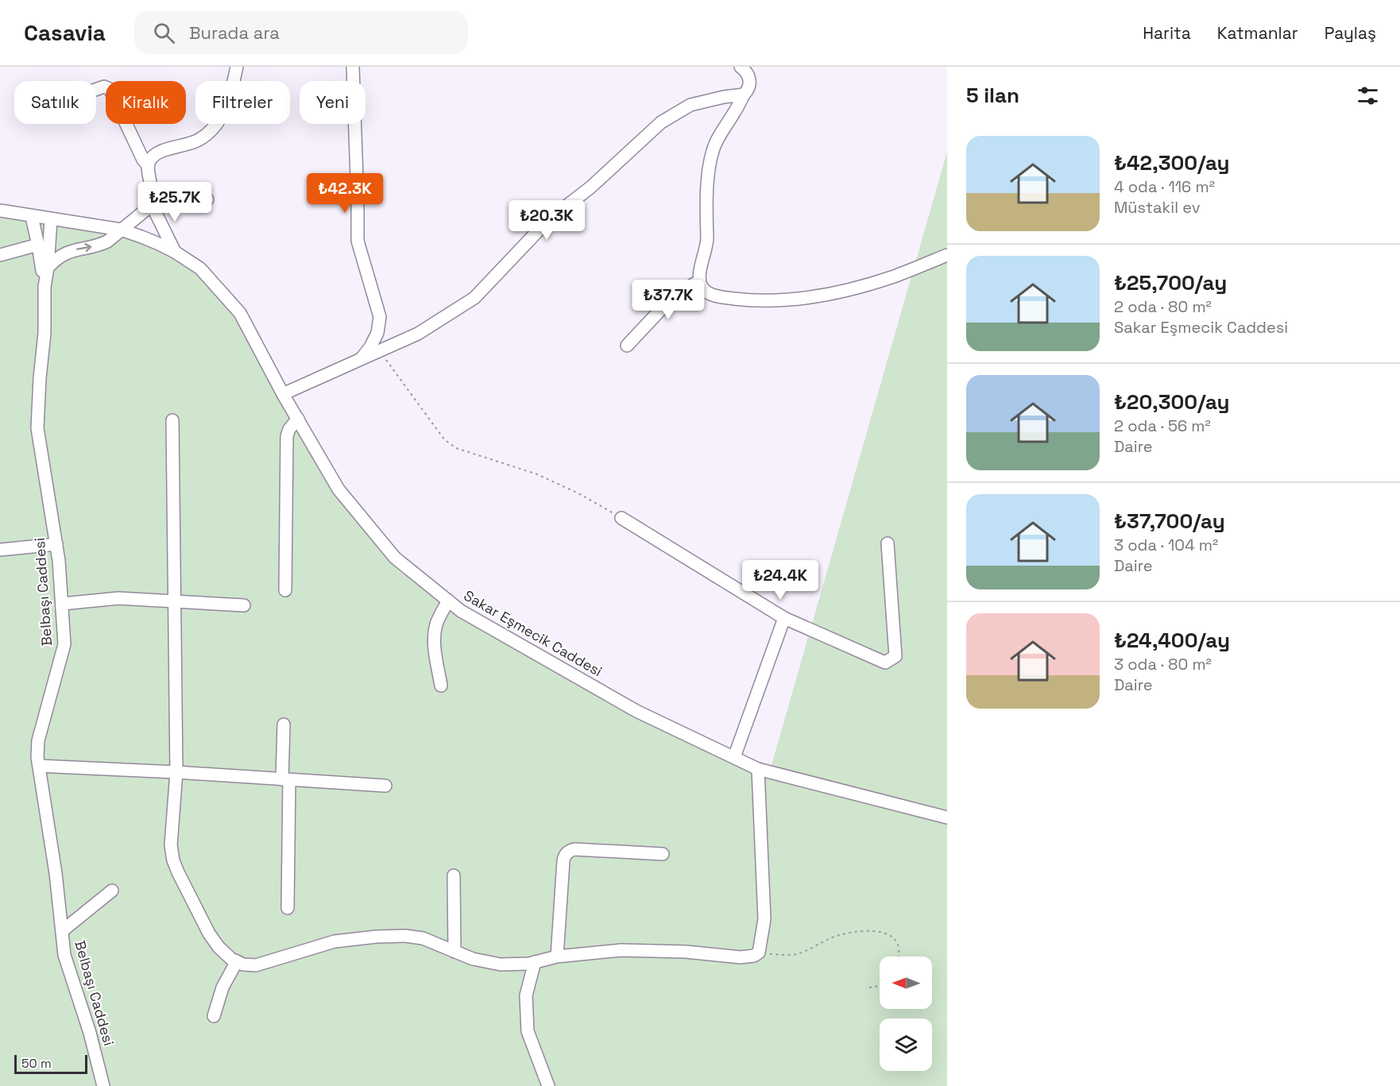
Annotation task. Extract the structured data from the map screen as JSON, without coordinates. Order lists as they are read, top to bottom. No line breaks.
{"streets":{"street":["Belbaşı Caddesi","Sakar Eşmecik Caddesi"]},"crossings":[["Belbaşı Caddesi","Sakar Eşmecik Caddesi"]],"scale_bar":"50 m","north":"left","page":{"header":"Casavia","search":"Burada ara","nav":["Harita","Katmanlar","Paylaş"],"heading":"5 ilan","chip":["Satılık","Kiralık","Filtreler","Yeni"],"list":[{"name":"₺42,300/ay","note":"4 oda · 116 m² · Müstakil ev"},{"name":"₺25,700/ay","note":"2 oda · 80 m² · Sakar Eşmecik Caddesi"},{"name":"₺20,300/ay","note":"2 oda · 56 m² · Daire"},{"name":"₺37,700/ay","note":"3 oda · 104 m² · Daire"},{"name":"₺24,400/ay","note":"3 oda · 80 m² · Daire"}],"price":["₺42.3K","₺25.7K","₺20.3K","₺37.7K","₺24.4K"],"scale":"50 m"}}
